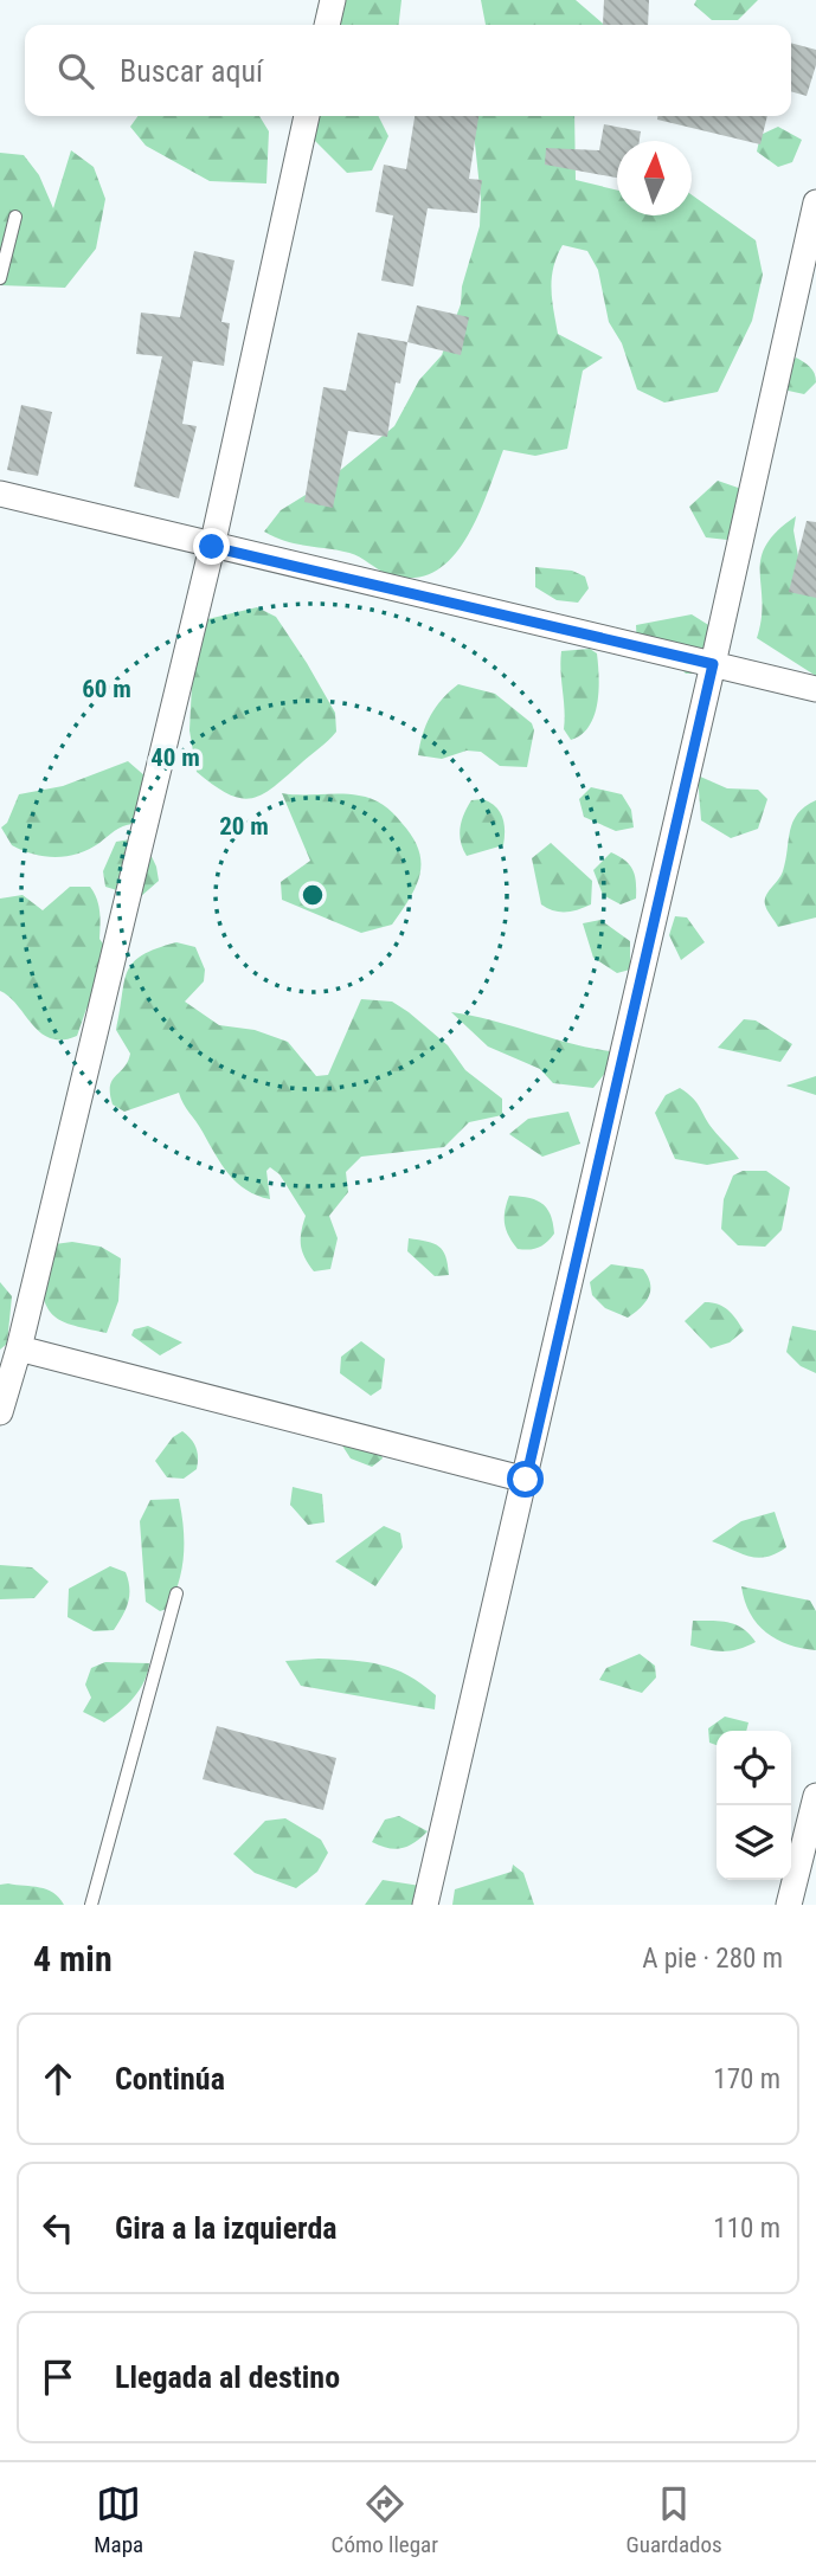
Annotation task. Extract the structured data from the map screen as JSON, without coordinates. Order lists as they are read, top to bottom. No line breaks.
{"north":"top","page":{"search":"Buscar aquí","heading":["4 min","A pie · 280 m"],"list":[["Continúa","170 m"],["Gira a la izquierda","110 m"],"Llegada al destino"],"nav":["Mapa","Cómo llegar","Guardados"]},"rings":["60 m","40 m","20 m"]}
